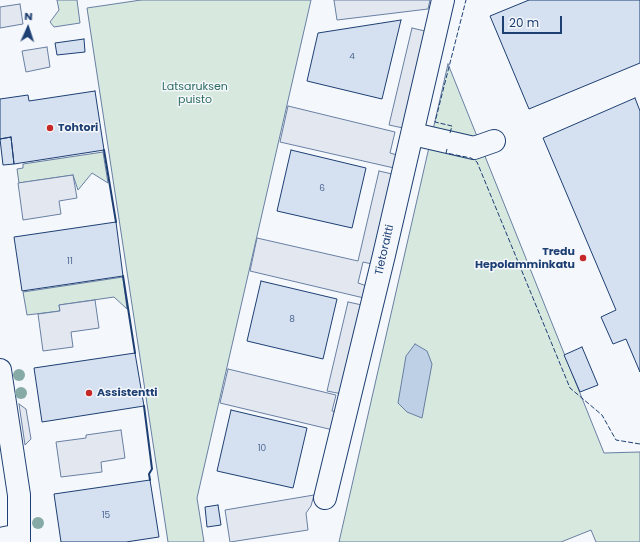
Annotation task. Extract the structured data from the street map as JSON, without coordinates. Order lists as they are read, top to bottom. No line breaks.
{"streets":{"street":["Tietoraitti"]},"parks":["Latsaruksen puisto"],"places":["Tohtori","Tredu Hepolamminkatu","Assistentti"],"house_numbers":["4","6","11","8","10","15"],"scale_bar":"20 m","north":"top"}
